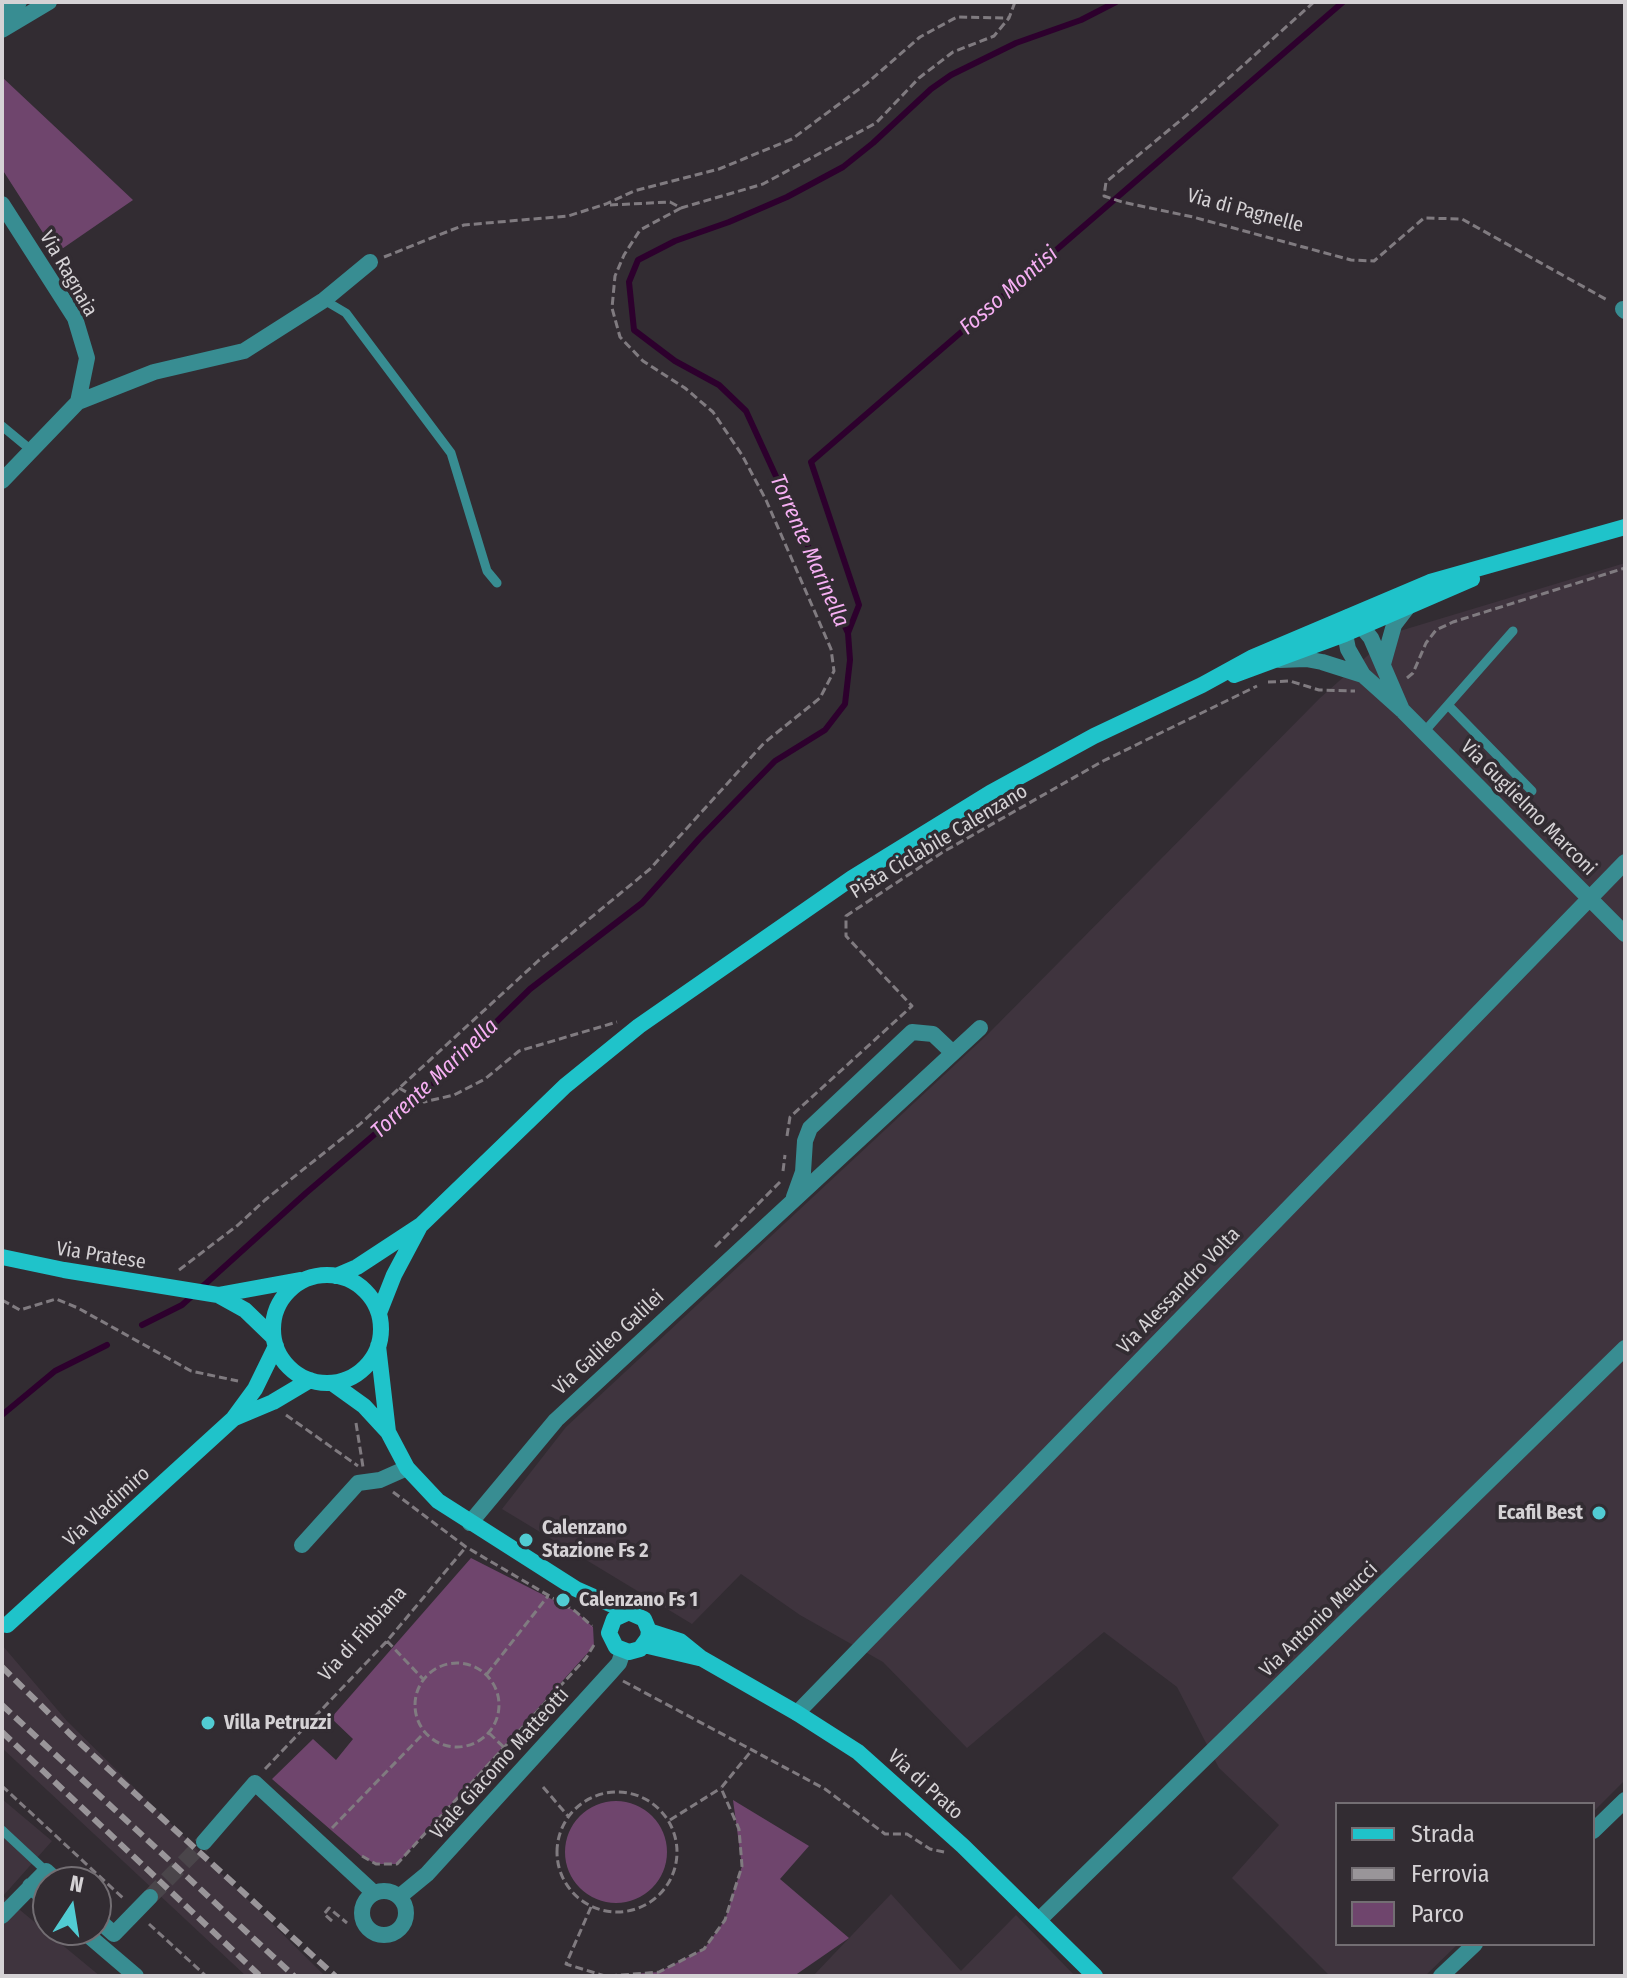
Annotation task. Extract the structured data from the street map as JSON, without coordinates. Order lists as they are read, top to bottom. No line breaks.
{"streets":{"main road":["Via Pratese","Via Vladimiro","Via di Prato"],"street":["Via Ragnaia","Via Guglielmo Marconi","Via Alessandro Volta","Via Galileo Galilei","Via Antonio Meucci","Viale Giacomo Matteotti"],"path":["Via di Pagnelle","Pista Ciclabile Calenzano","Via di Fibbiana"]},"crossings":[["Via Guglielmo Marconi","Pista Ciclabile Calenzano"],["Via Guglielmo Marconi","Via Alessandro Volta"],["Via Alessandro Volta","Via di Prato"],["Via Galileo Galilei","Via di Prato"],["Via Vladimiro","Via di Prato"],["Via Antonio Meucci","Via di Prato"],["Viale Giacomo Matteotti","Via di Prato"]],"water":["Fosso Montisi","Torrente Marinella"],"places":["Ecafil Best","Calenzano Stazione Fs 2","Calenzano Fs 1","Villa Petruzzi"],"legend":["Strada","Ferrovia","Parco"],"north":"top"}
